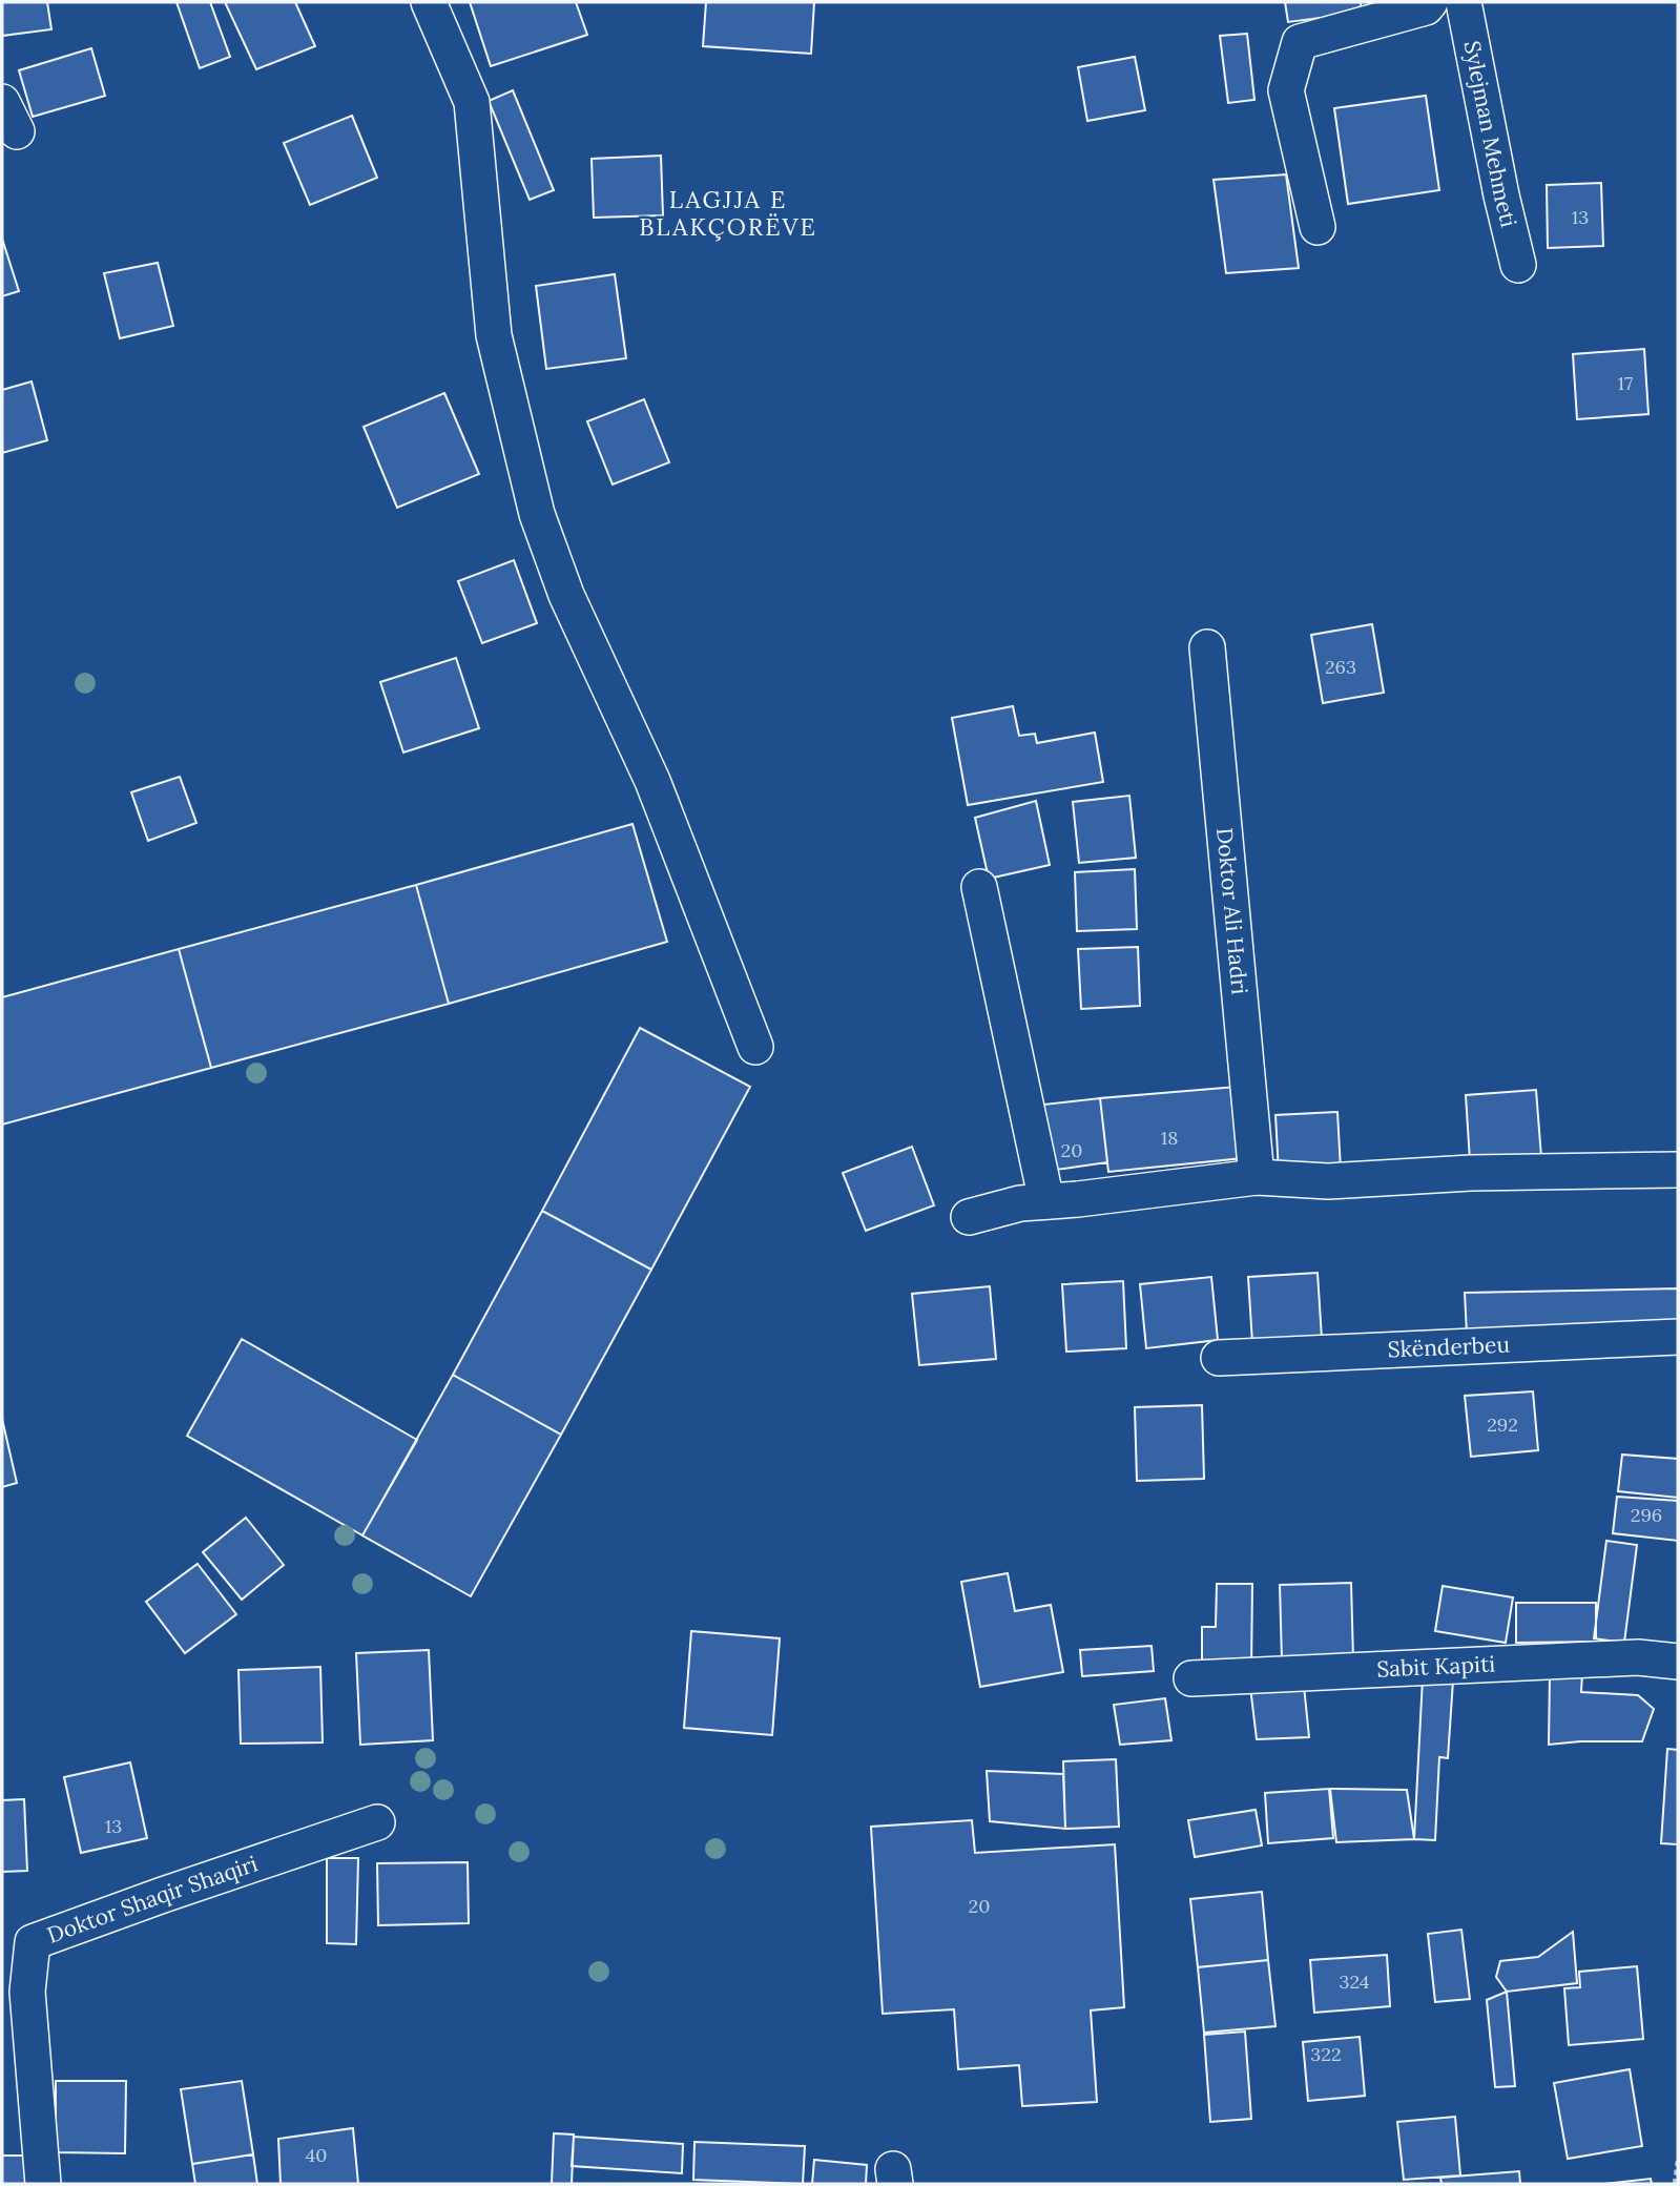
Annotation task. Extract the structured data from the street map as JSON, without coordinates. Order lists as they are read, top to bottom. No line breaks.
{"streets":{"street":["Sylejman Mehmeti","Doktor Ali Hadri","Skënderbeu","Sabit Kapiti","Doktor Shaqir Shaqiri"]},"districts":["LAGJJA E BLAKÇORËVE"],"house_numbers":["13","17","263","18","20","292","296","13","20","324","322","40"]}
